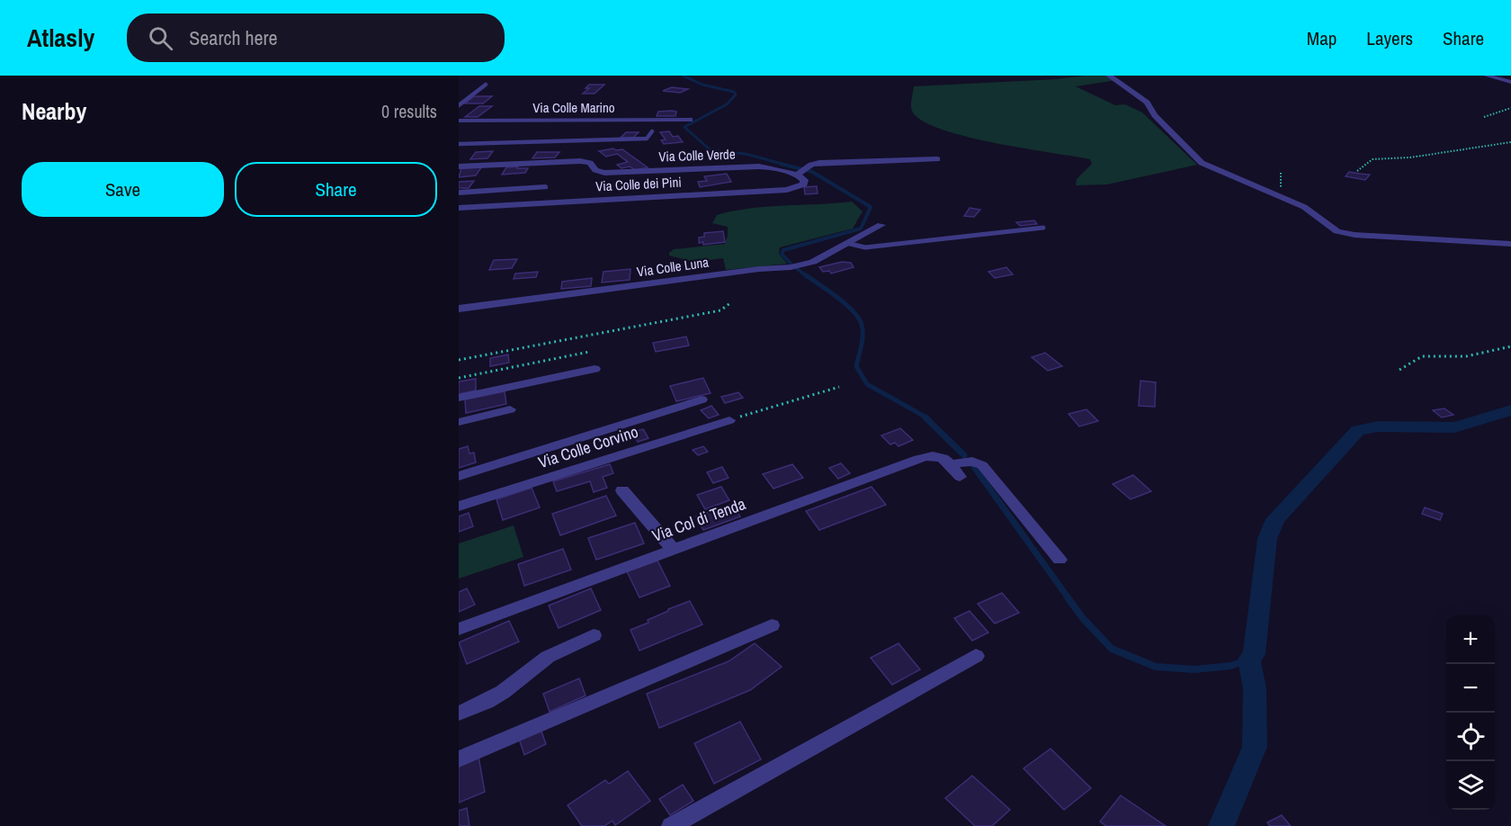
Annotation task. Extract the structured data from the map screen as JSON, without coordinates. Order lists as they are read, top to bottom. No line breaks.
{"streets":{"street":["Via Colle Marino","Via Colle Verde","Via Colle dei Pini","Via Colle Luna","Via Colle Corvino","Via Col di Tenda"]},"crossings":[["Via Colle Verde","Via Colle dei Pini"]],"page":{"header":"Atlasly","search":"Search here","nav":["Map","Layers","Share"],"heading":["Nearby","0 results"],"buttons":["Save","Share"],"map_buttons":["+","−"]}}
